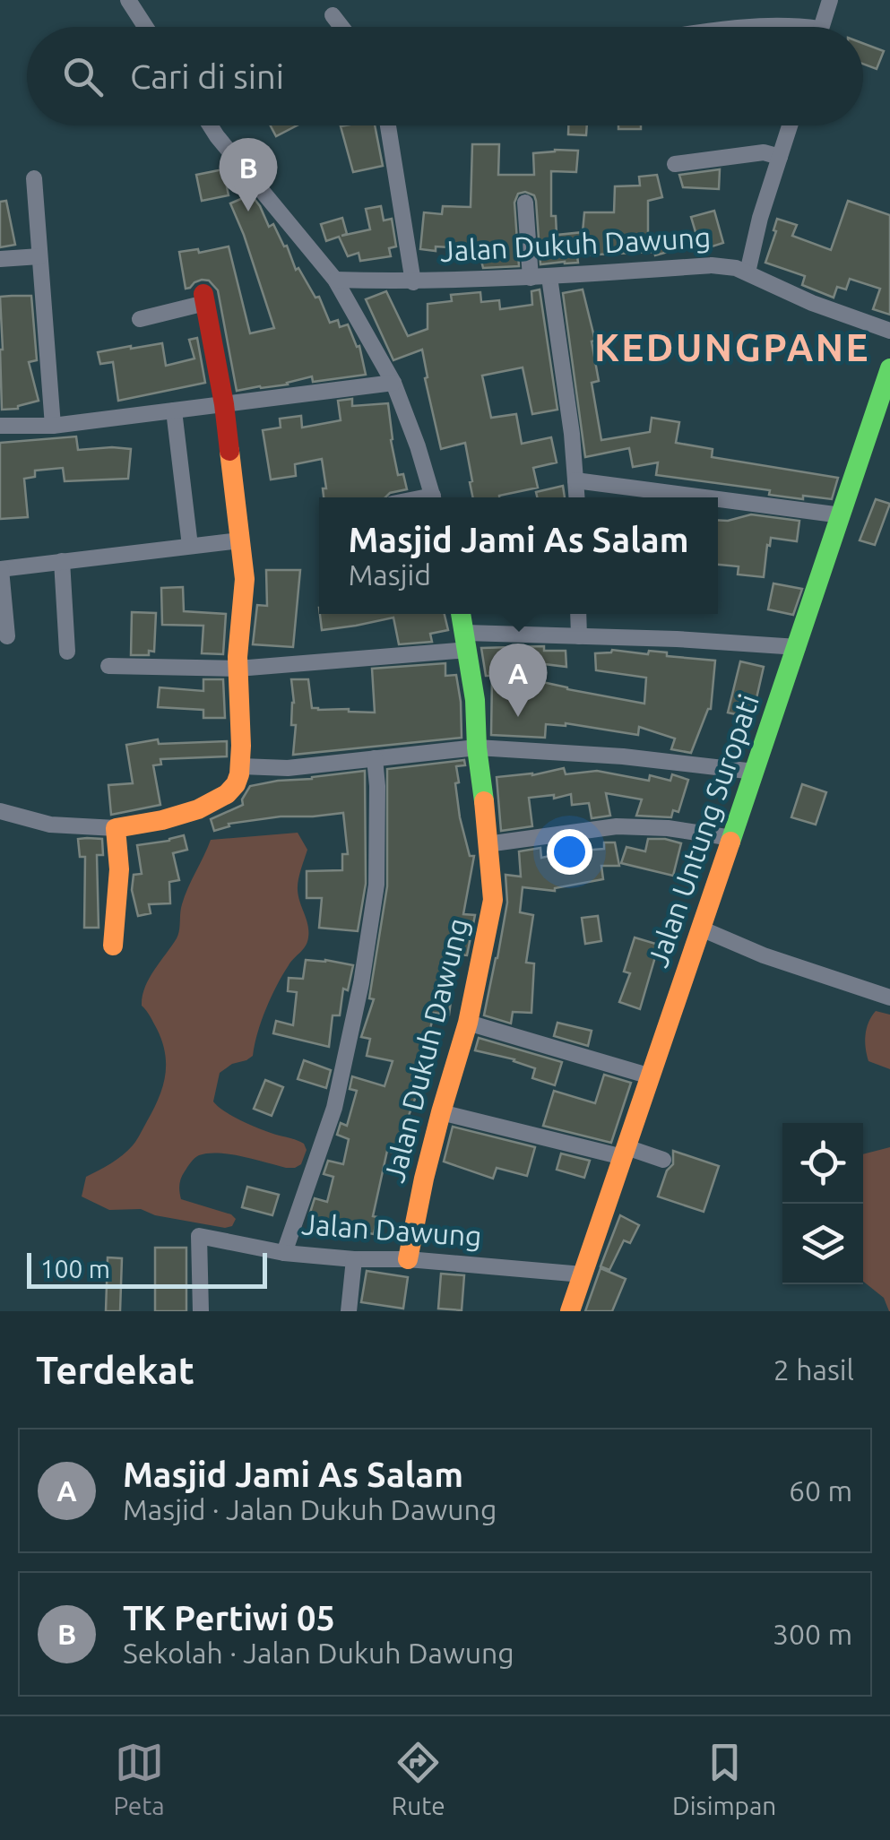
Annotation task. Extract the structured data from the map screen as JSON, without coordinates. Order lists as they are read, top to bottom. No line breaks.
{"streets":{"street":["Jalan Dukuh Dawung","Jalan Untung Suropati","Jalan Dawung"]},"crossings":[["Jalan Dukuh Dawung","Jalan Dawung"],["Jalan Untung Suropati","Jalan Dawung"]],"districts":["KEDUNGPANE"],"scale_bar":"100 m","page":{"search":"Cari di sini","pins":["B","A"],"popup":["Masjid Jami As Salam","Masjid"],"scale":"100 m","heading":["Terdekat","2 hasil"],"list":[{"mark":"A","name":"Masjid Jami As Salam","note":"Masjid · Jalan Dukuh Dawung","value":"60 m"},{"mark":"B","name":"TK Pertiwi 05","note":"Sekolah · Jalan Dukuh Dawung","value":"300 m"}],"nav":["Peta","Rute","Disimpan"]}}
